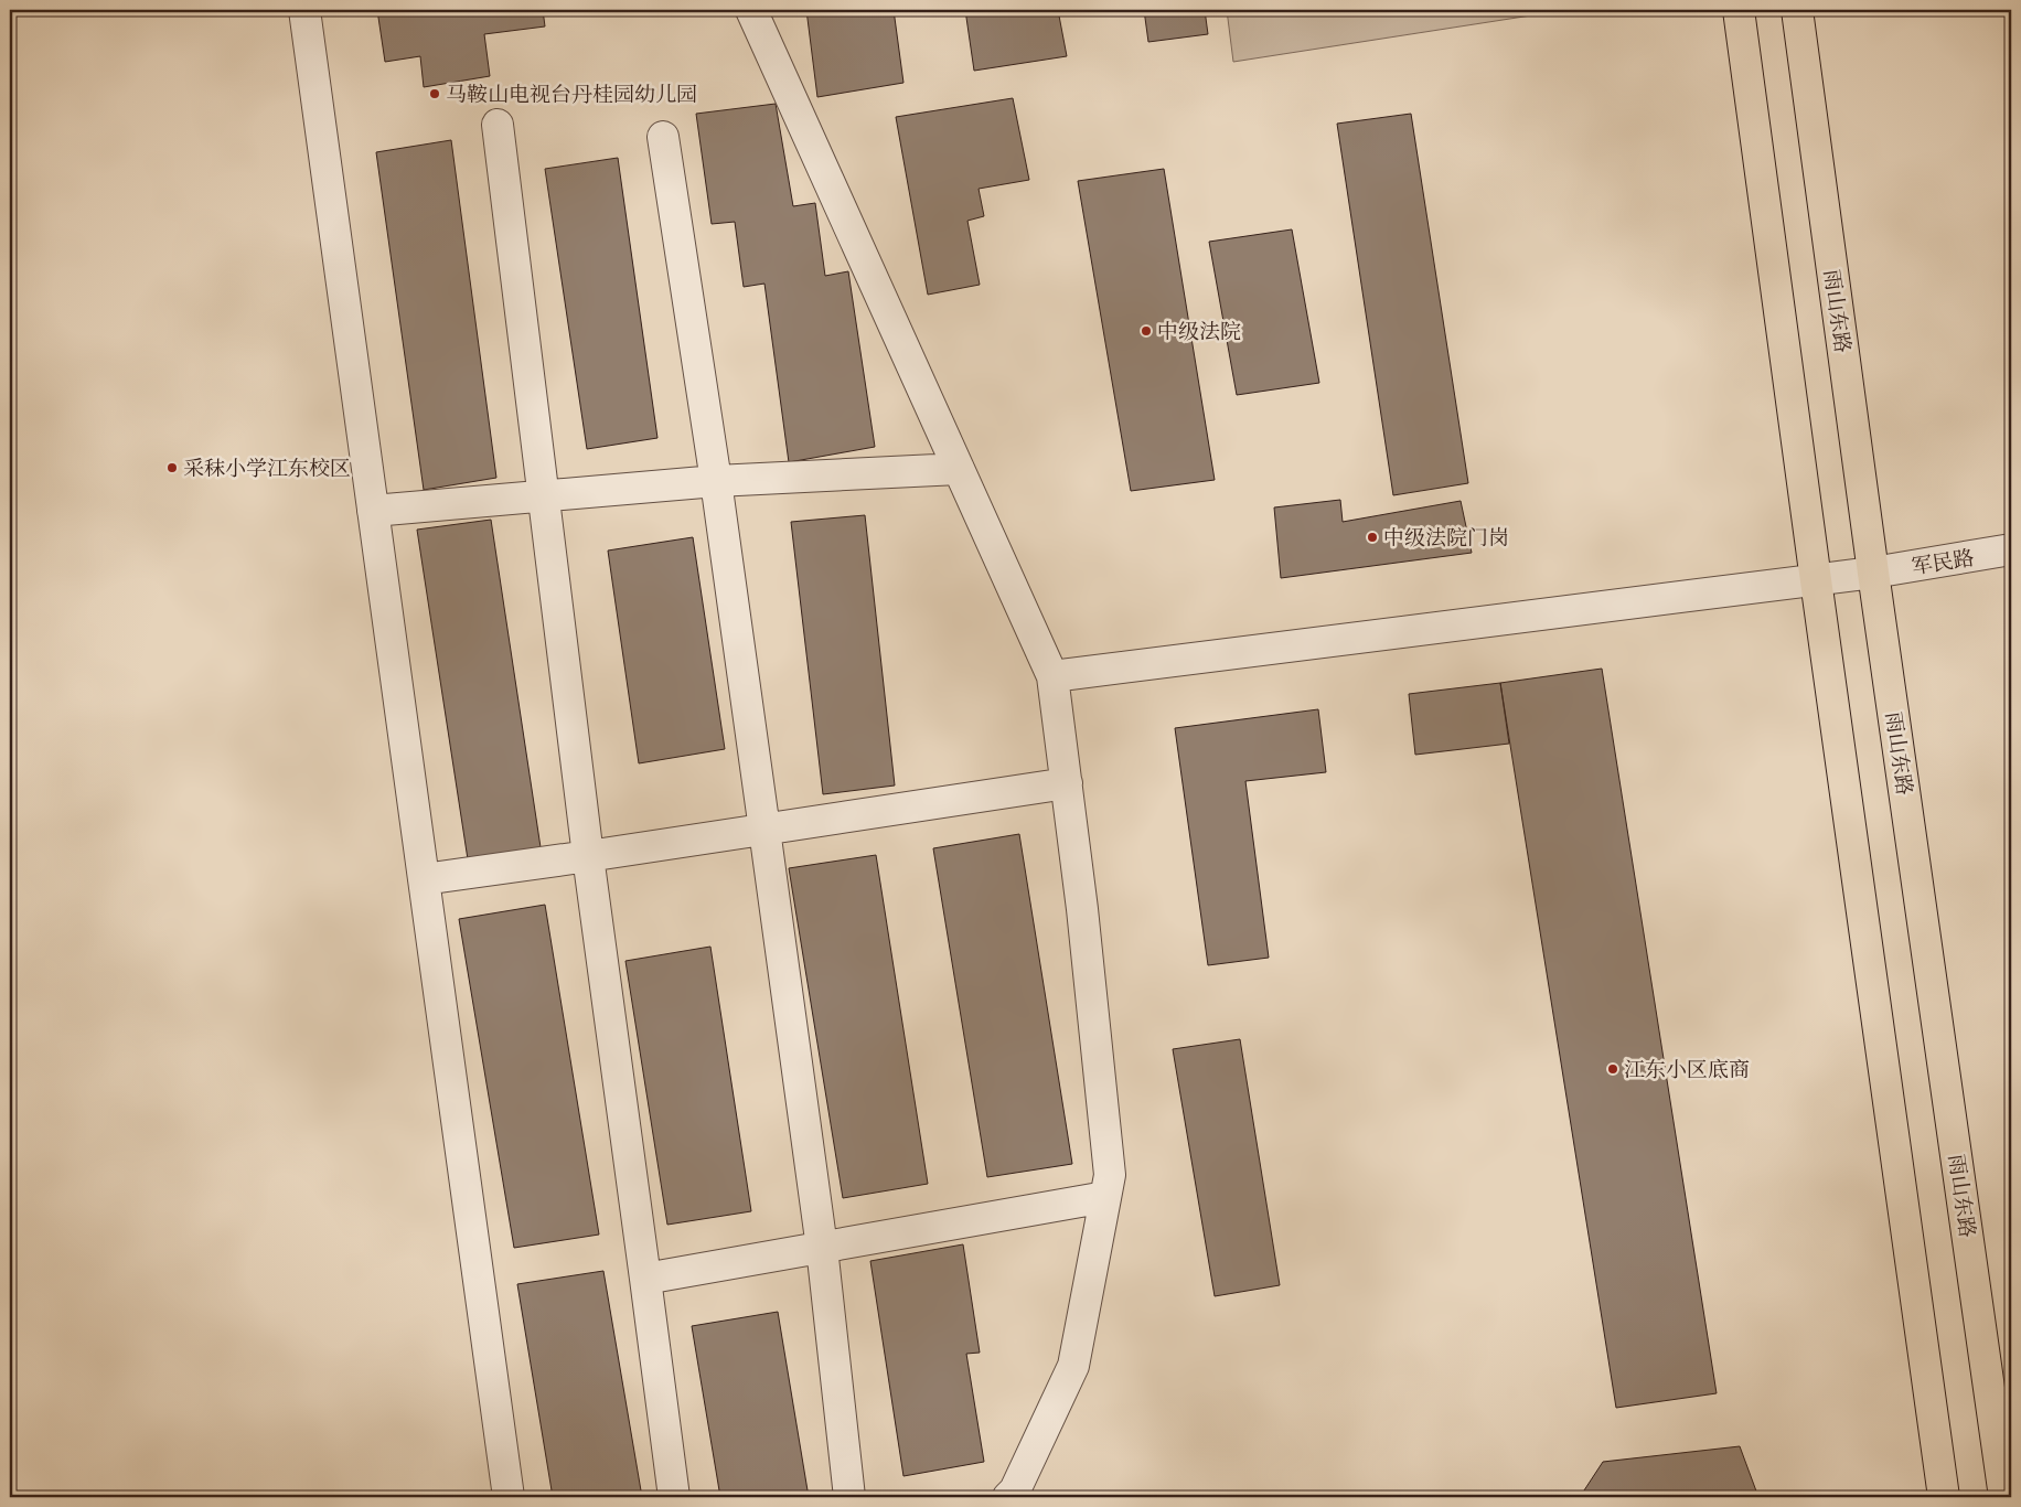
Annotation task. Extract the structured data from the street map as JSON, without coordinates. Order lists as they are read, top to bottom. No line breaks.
{"streets":{"main road":["雨山东路"],"street":["军民路"]},"crossings":[["雨山东路","军民路"]],"places":["马鞍山电视台丹桂园幼儿园","中级法院","采秣小学江东校区","中级法院门岗","江东小区底商"]}
